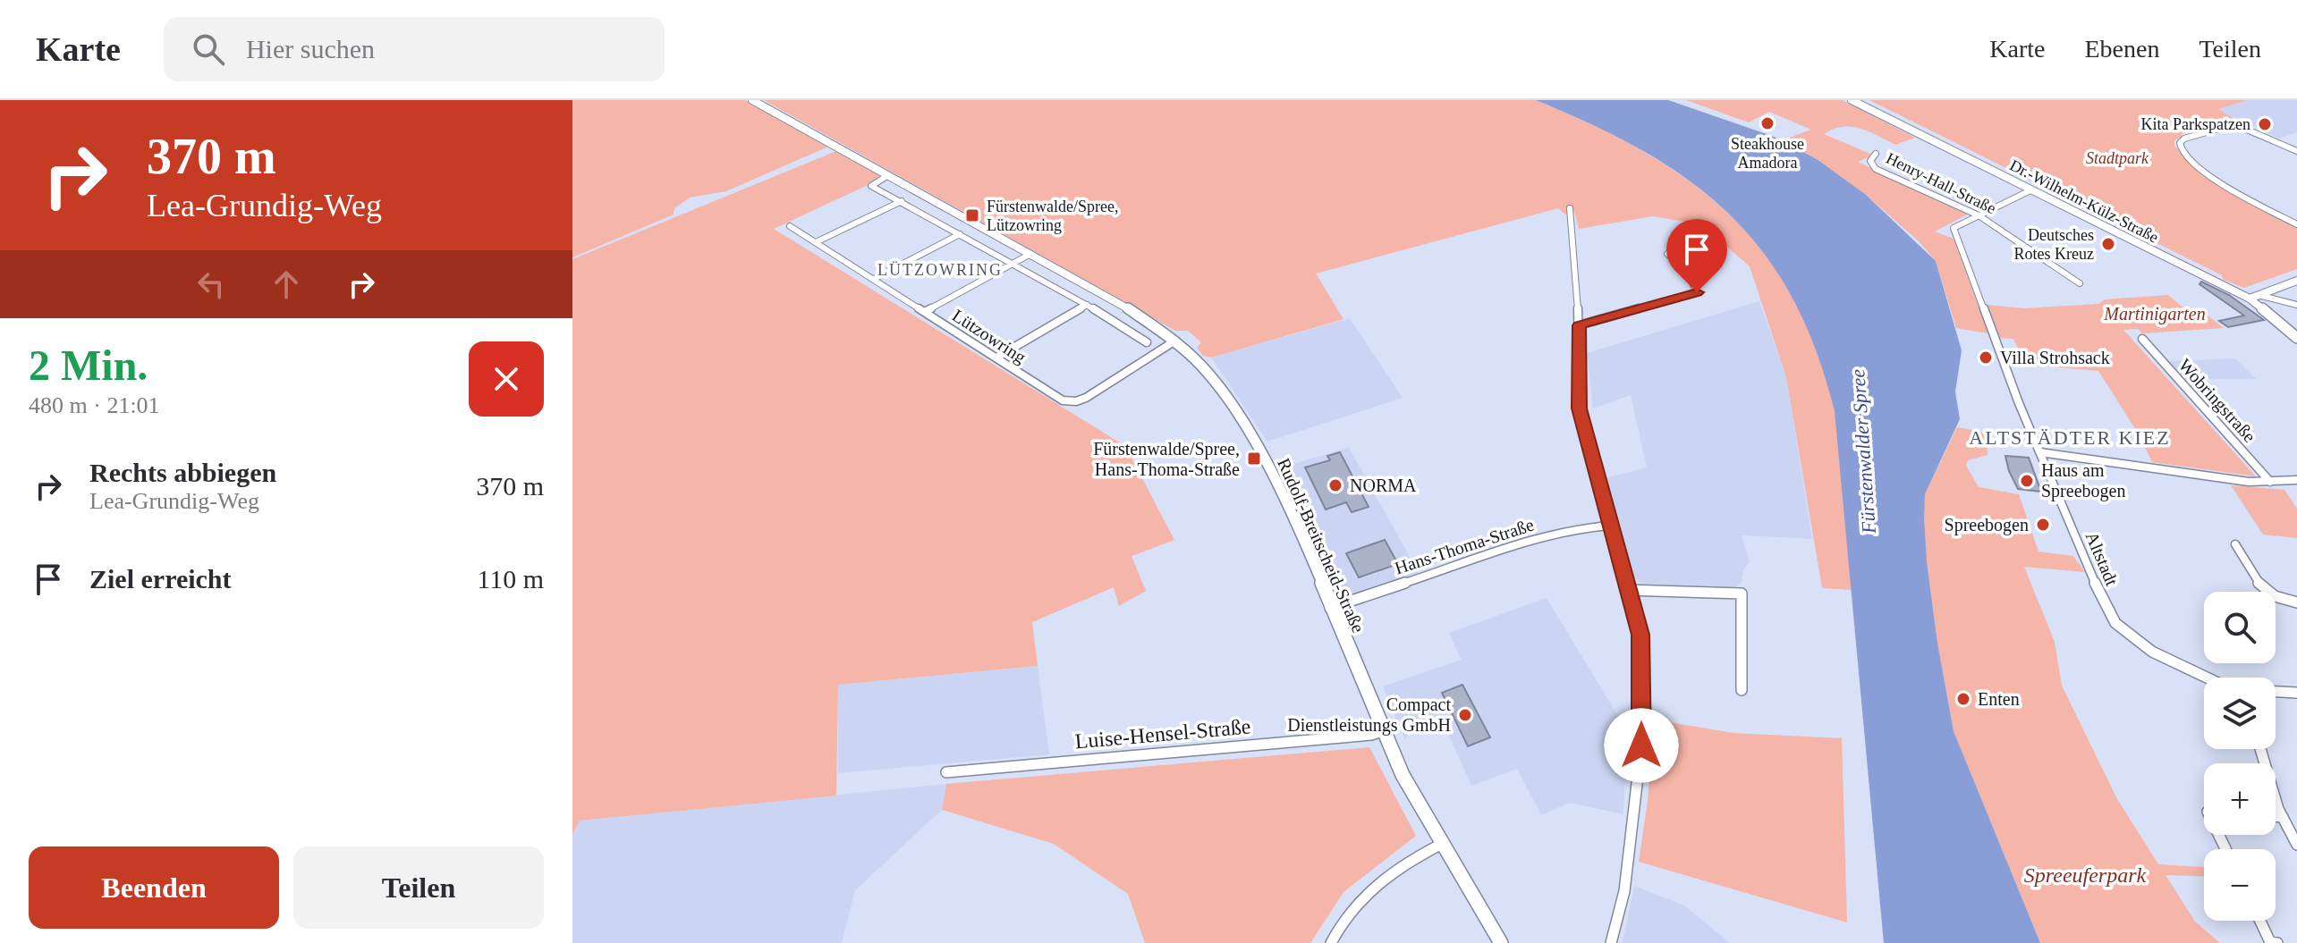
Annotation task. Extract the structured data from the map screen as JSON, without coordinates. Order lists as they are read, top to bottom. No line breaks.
{"streets":{"main road":["Dr.-Wilhelm-Külz-Straße","Rudolf-Breitscheid-Straße"],"street":["Henry-Hall-Straße","Lützowring","Wobringstraße","Hans-Thoma-Straße","Altstadt","Luise-Hensel-Straße"]},"crossings":[["Henry-Hall-Straße","Altstadt"],["Dr.-Wilhelm-Külz-Straße","Altstadt"],["Lützowring","Rudolf-Breitscheid-Straße"],["Rudolf-Breitscheid-Straße","Hans-Thoma-Straße"],["Rudolf-Breitscheid-Straße","Luise-Hensel-Straße"]],"districts":["LÜTZOWRING","ALTSTÄDTER KIEZ"],"water":["Fürstenwalder Spree"],"parks":["Stadtpark","Martinigarten","Spreeuferpark"],"places":{"other":["Steakhouse Amadora","Kita Parkspatzen","Deutsches Rotes Kreuz","Villa Strohsack","Haus am Spreebogen","NORMA","Spreebogen","Enten","Compact Dienstleistungs GmbH"],"transit":["Fürstenwalde/Spree, Lützowring","Fürstenwalde/Spree, Hans-Thoma-Straße"]},"page":{"header":"Karte","search":"Hier suchen","nav":["Karte","Ebenen","Teilen"],"turn":["370 m","Lea-Grundig-Weg"],"heading":["2 Min.","480 m · 21:01"],"list":[{"name":"Rechts abbiegen","note":"Lea-Grundig-Weg","value":"370 m"},{"name":"Ziel erreicht","value":"110 m"}],"map_buttons":["+","−"],"buttons":["Beenden","Teilen"]}}
